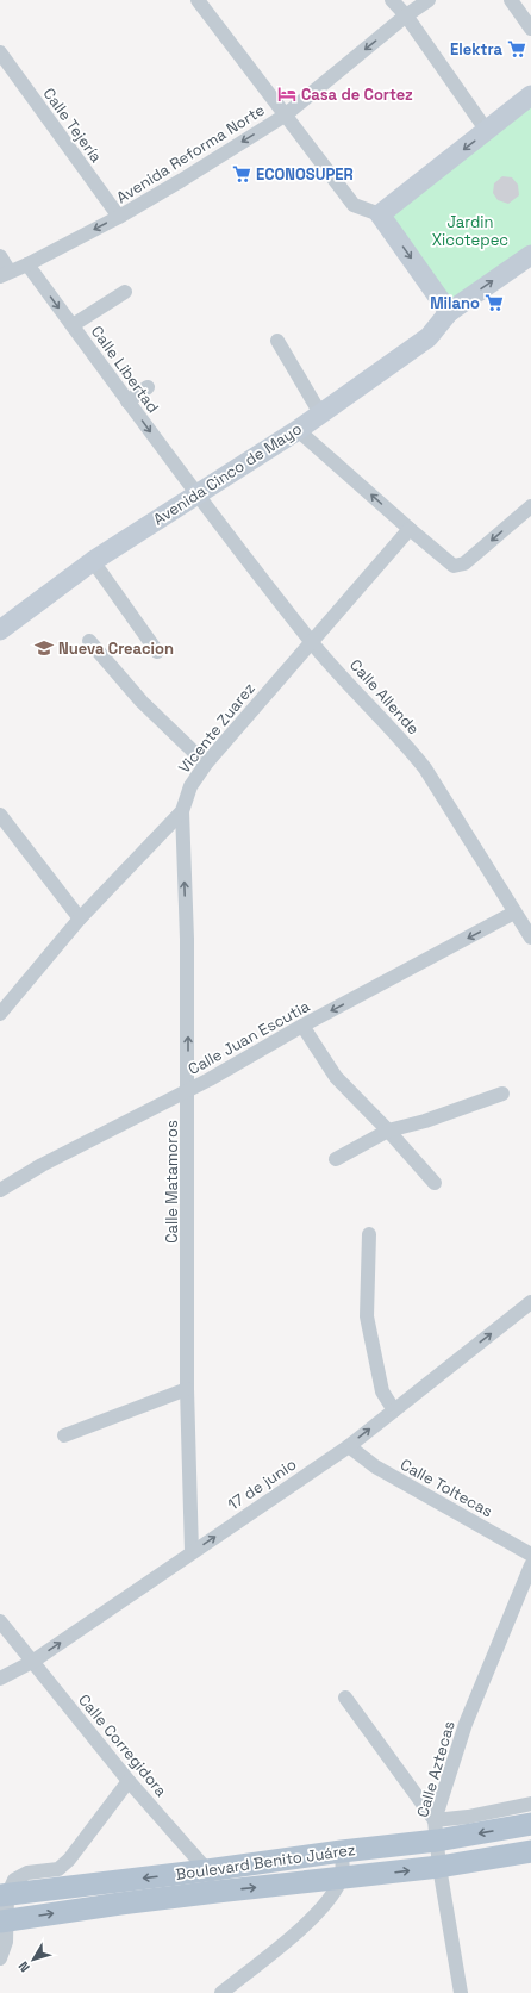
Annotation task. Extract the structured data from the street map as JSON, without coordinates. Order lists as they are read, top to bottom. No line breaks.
{"streets":{"main road":["Boulevard Benito Juárez"],"street":["Calle Tejería","Avenida Reforma Norte","Calle Libertad","Avenida Cinco de Mayo","Calle Allende","Vicente Zuarez","Calle Juan Escutia","Calle Matamoros","17 de junio","Calle Toltecas","Calle Corregidora","Calle Aztecas"]},"crossings":[["Calle Tejería","Avenida Reforma Norte"],["Avenida Reforma Norte","Calle Libertad"],["Calle Libertad","Avenida Cinco de Mayo"],["Calle Libertad","Calle Allende"],["Avenida Cinco de Mayo","Calle Allende"],["Calle Allende","Vicente Zuarez"],["Calle Allende","Calle Juan Escutia"],["Vicente Zuarez","Calle Matamoros"],["Calle Juan Escutia","Calle Matamoros"],["Calle Matamoros","17 de junio"],["17 de junio","Calle Toltecas"],["17 de junio","Calle Corregidora"],["Calle Corregidora","Boulevard Benito Juárez"],["Calle Aztecas","Boulevard Benito Juárez"]],"one_way":["Avenida Reforma Norte","Calle Libertad","Calle Juan Escutia","Calle Matamoros","17 de junio"],"parks":["Jardin Xicotepec"],"places":{"supermarket":["Elektra","ECONOSUPER","Milano"],"hotel":["Casa de Cortez"],"school or university":["Nueva Creacion"]},"north":"bottom left"}
